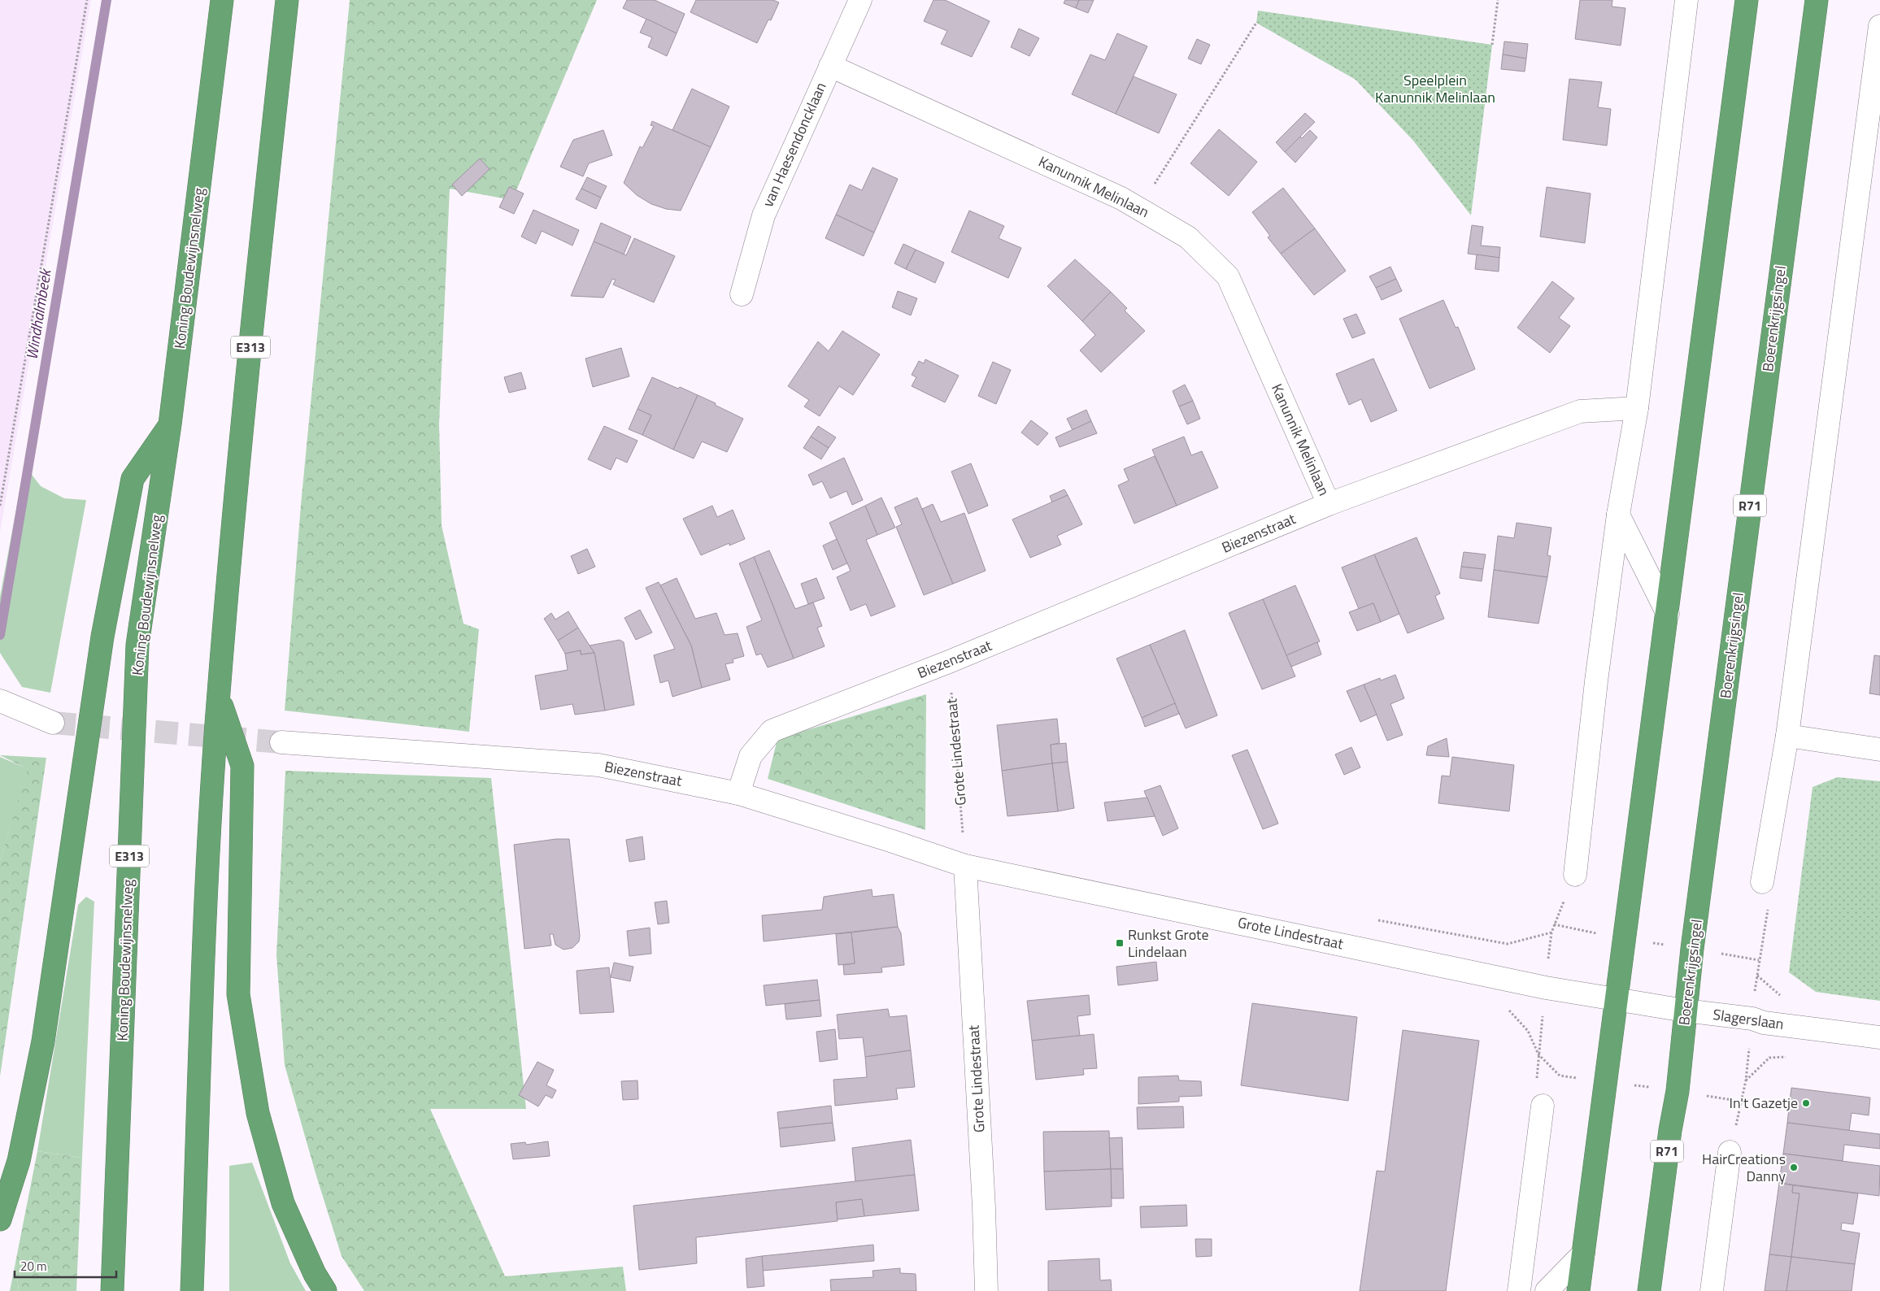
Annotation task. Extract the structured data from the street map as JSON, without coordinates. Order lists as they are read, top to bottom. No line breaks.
{"streets":{"highway":["Koning Boudewijnsnelweg","Boerenkrijgsingel","E313","R71"],"street":["van Haesendoncklaan","Kanunnik Melinlaan","Biezenstraat","Grote Lindestraat","Slagerslaan"]},"crossings":[["van Haesendoncklaan","Kanunnik Melinlaan"],["Kanunnik Melinlaan","Biezenstraat"],["Boerenkrijgsingel","Slagerslaan"],["Biezenstraat","Grote Lindestraat"],["Grote Lindestraat","Slagerslaan"]],"water":["Windhalmbeek"],"parks":["Speelplein Kanunnik Melinlaan"],"places":{"transit":["Runkst Grote Lindelaan"],"other":["In't Gazetje","HairCreations Danny"]},"scale_bar":"20 m"}
